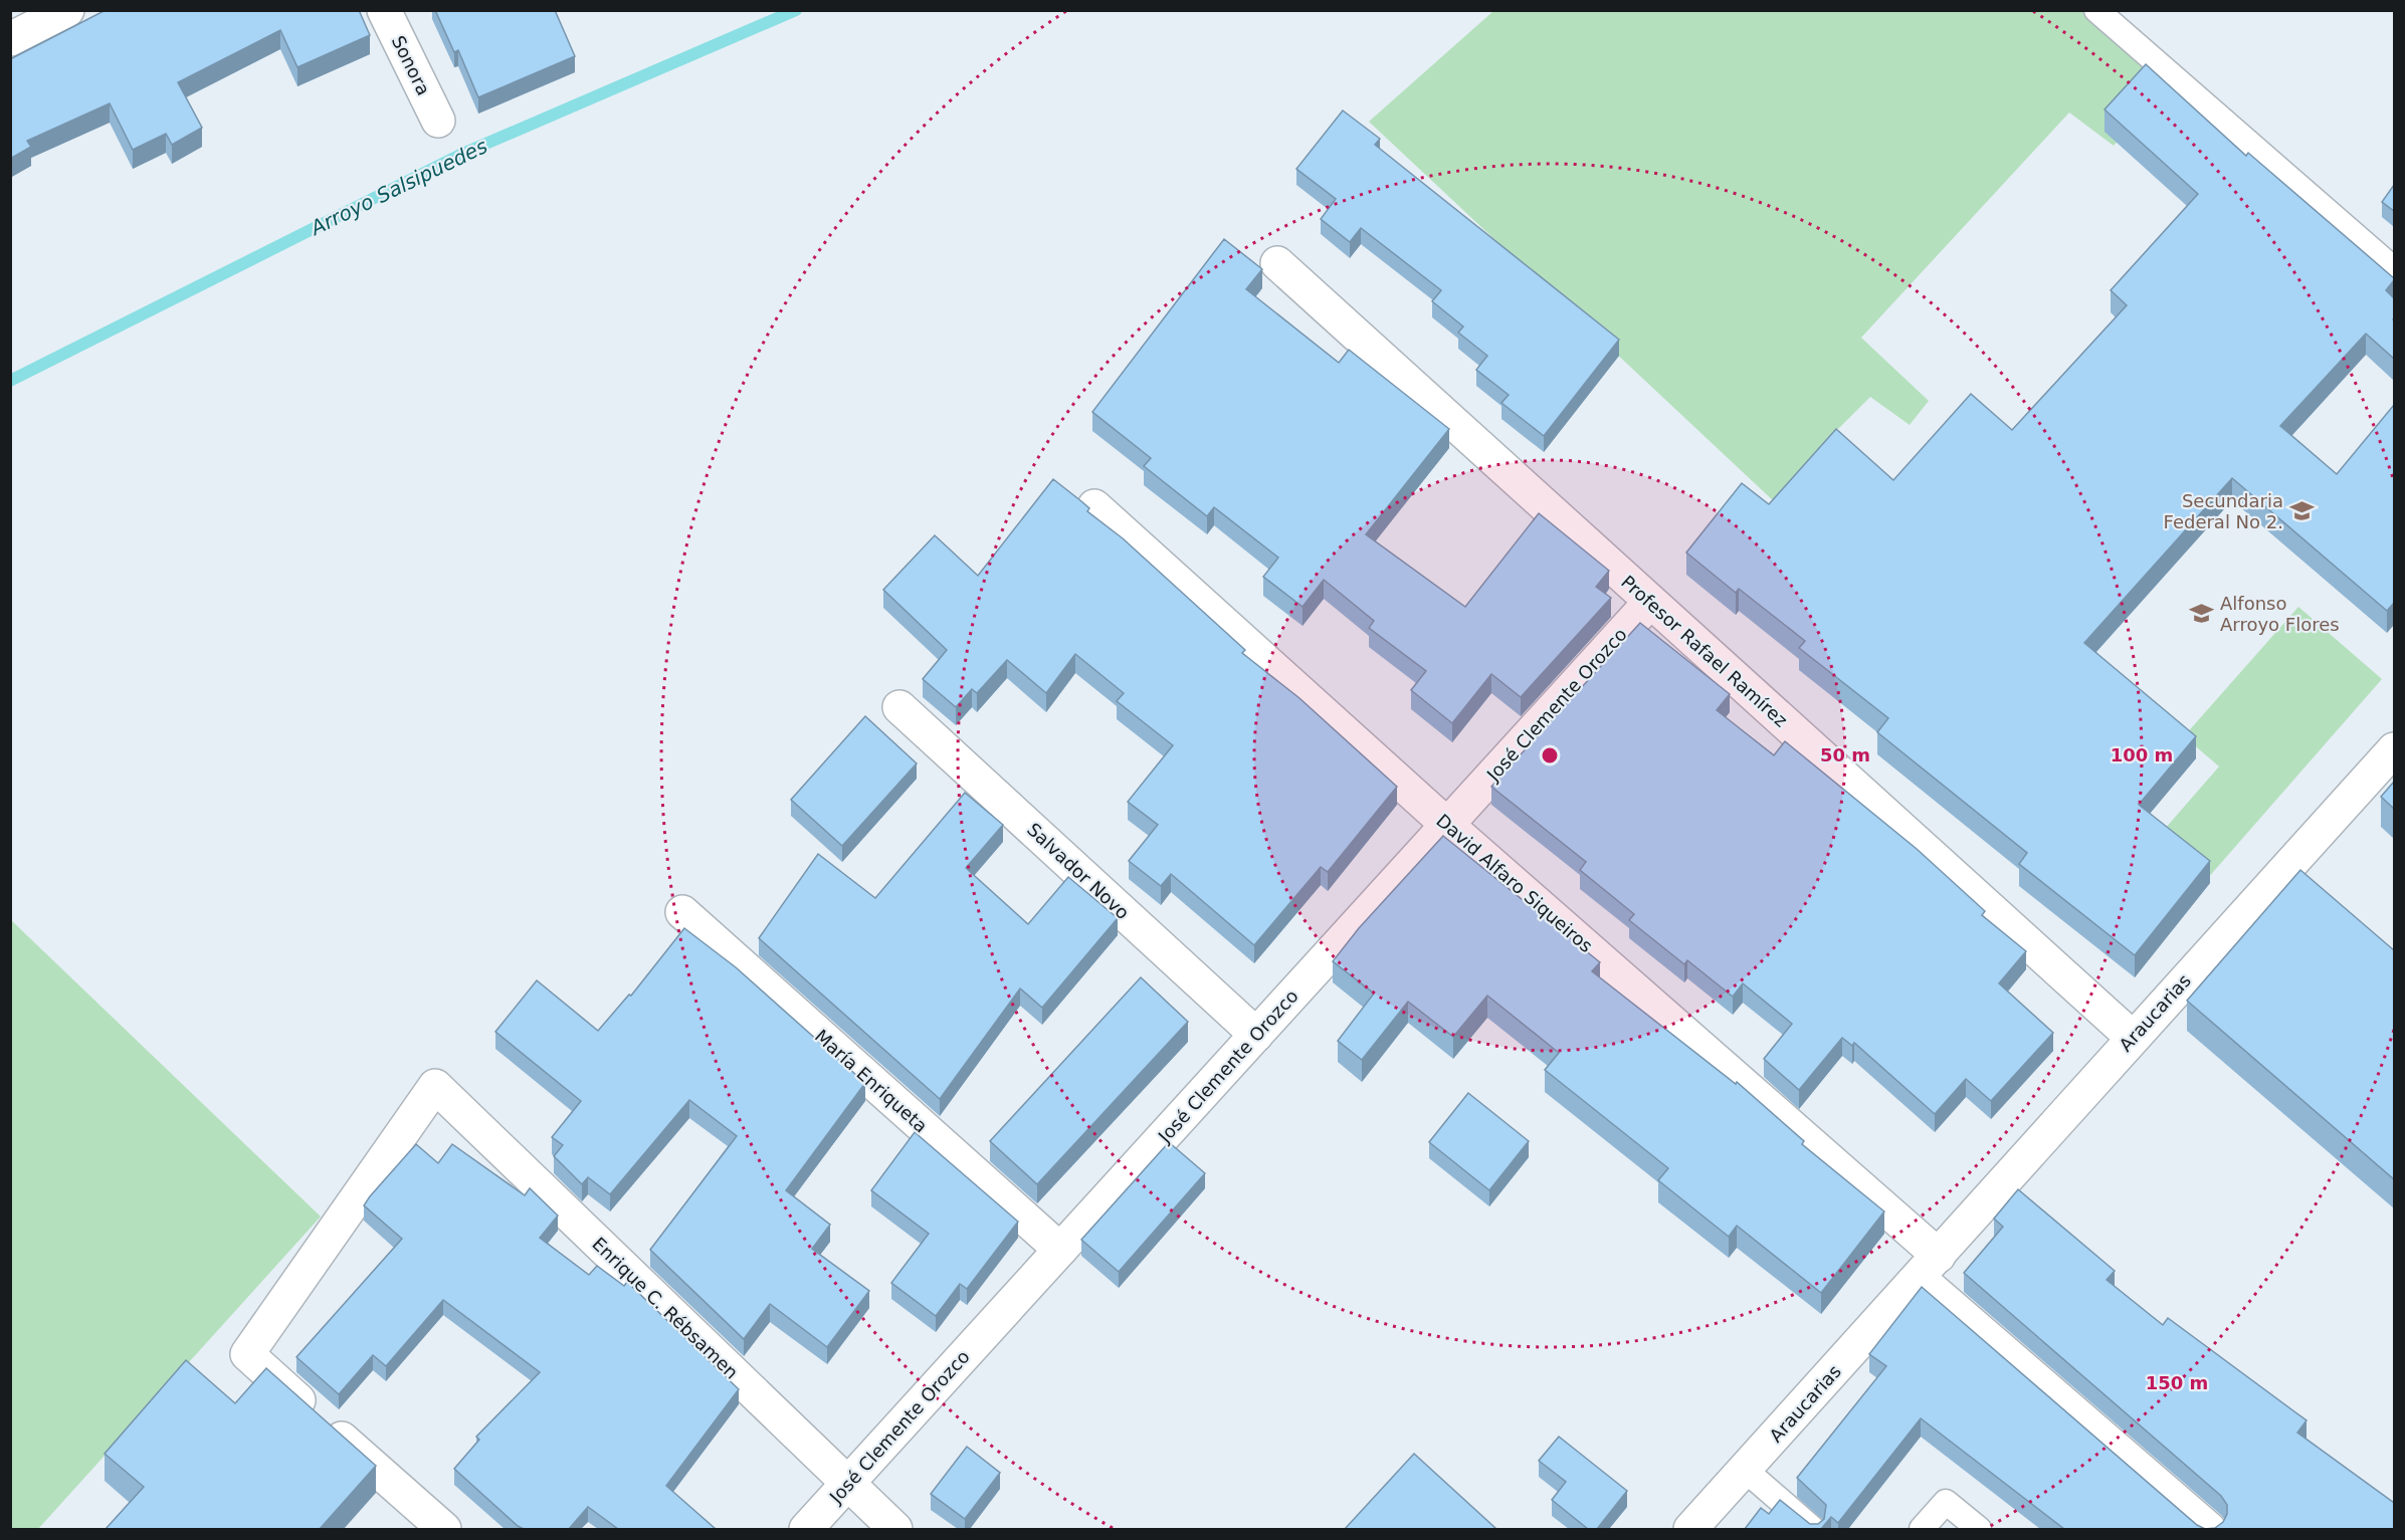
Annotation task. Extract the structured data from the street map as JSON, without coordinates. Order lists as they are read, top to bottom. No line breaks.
{"streets":{"street":["Sonora","Profesor Rafael Ramírez","José Clemente Orozco","Salvador Novo","David Alfaro Siqueiros","Araucarias","María Enriqueta","Enrique C. Rébsamen"]},"crossings":[["Profesor Rafael Ramírez","José Clemente Orozco"],["Profesor Rafael Ramírez","Araucarias"],["José Clemente Orozco","Salvador Novo"],["José Clemente Orozco","David Alfaro Siqueiros"],["José Clemente Orozco","María Enriqueta"],["José Clemente Orozco","Enrique C. Rébsamen"],["David Alfaro Siqueiros","Araucarias"]],"water":["Arroyo Salsipuedes"],"places":{"school or university":["Secundaria Federal No 2.","Alfonso Arroyo Flores"]},"rings":["50 m","100 m","150 m"]}
